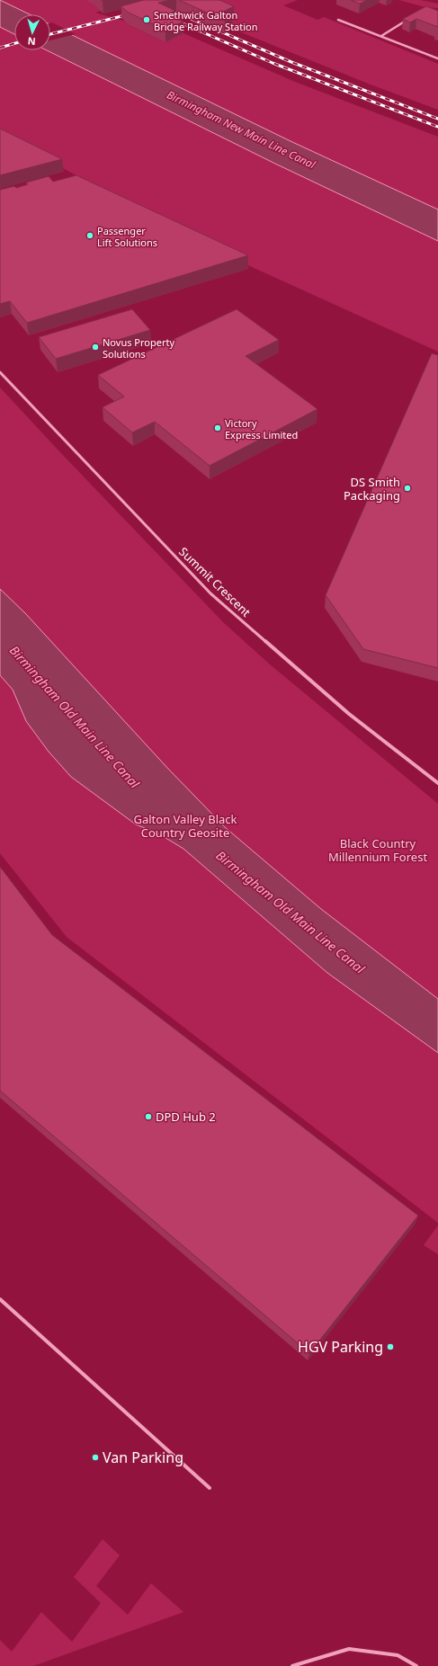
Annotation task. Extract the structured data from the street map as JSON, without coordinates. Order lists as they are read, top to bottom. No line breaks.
{"streets":{"street":["Summit Crescent"]},"water":["Birmingham New Main Line Canal","Birmingham Old Main Line Canal"],"parks":["Galton Valley Black Country Geosite","Black Country Millennium Forest"],"places":["Smethwick Galton Bridge Railway Station","Passenger Lift Solutions","Novus Property Solutions","Victory Express Limited","DS Smith Packaging","DPD Hub 2","HGV Parking","Van Parking"],"north":"bottom"}
